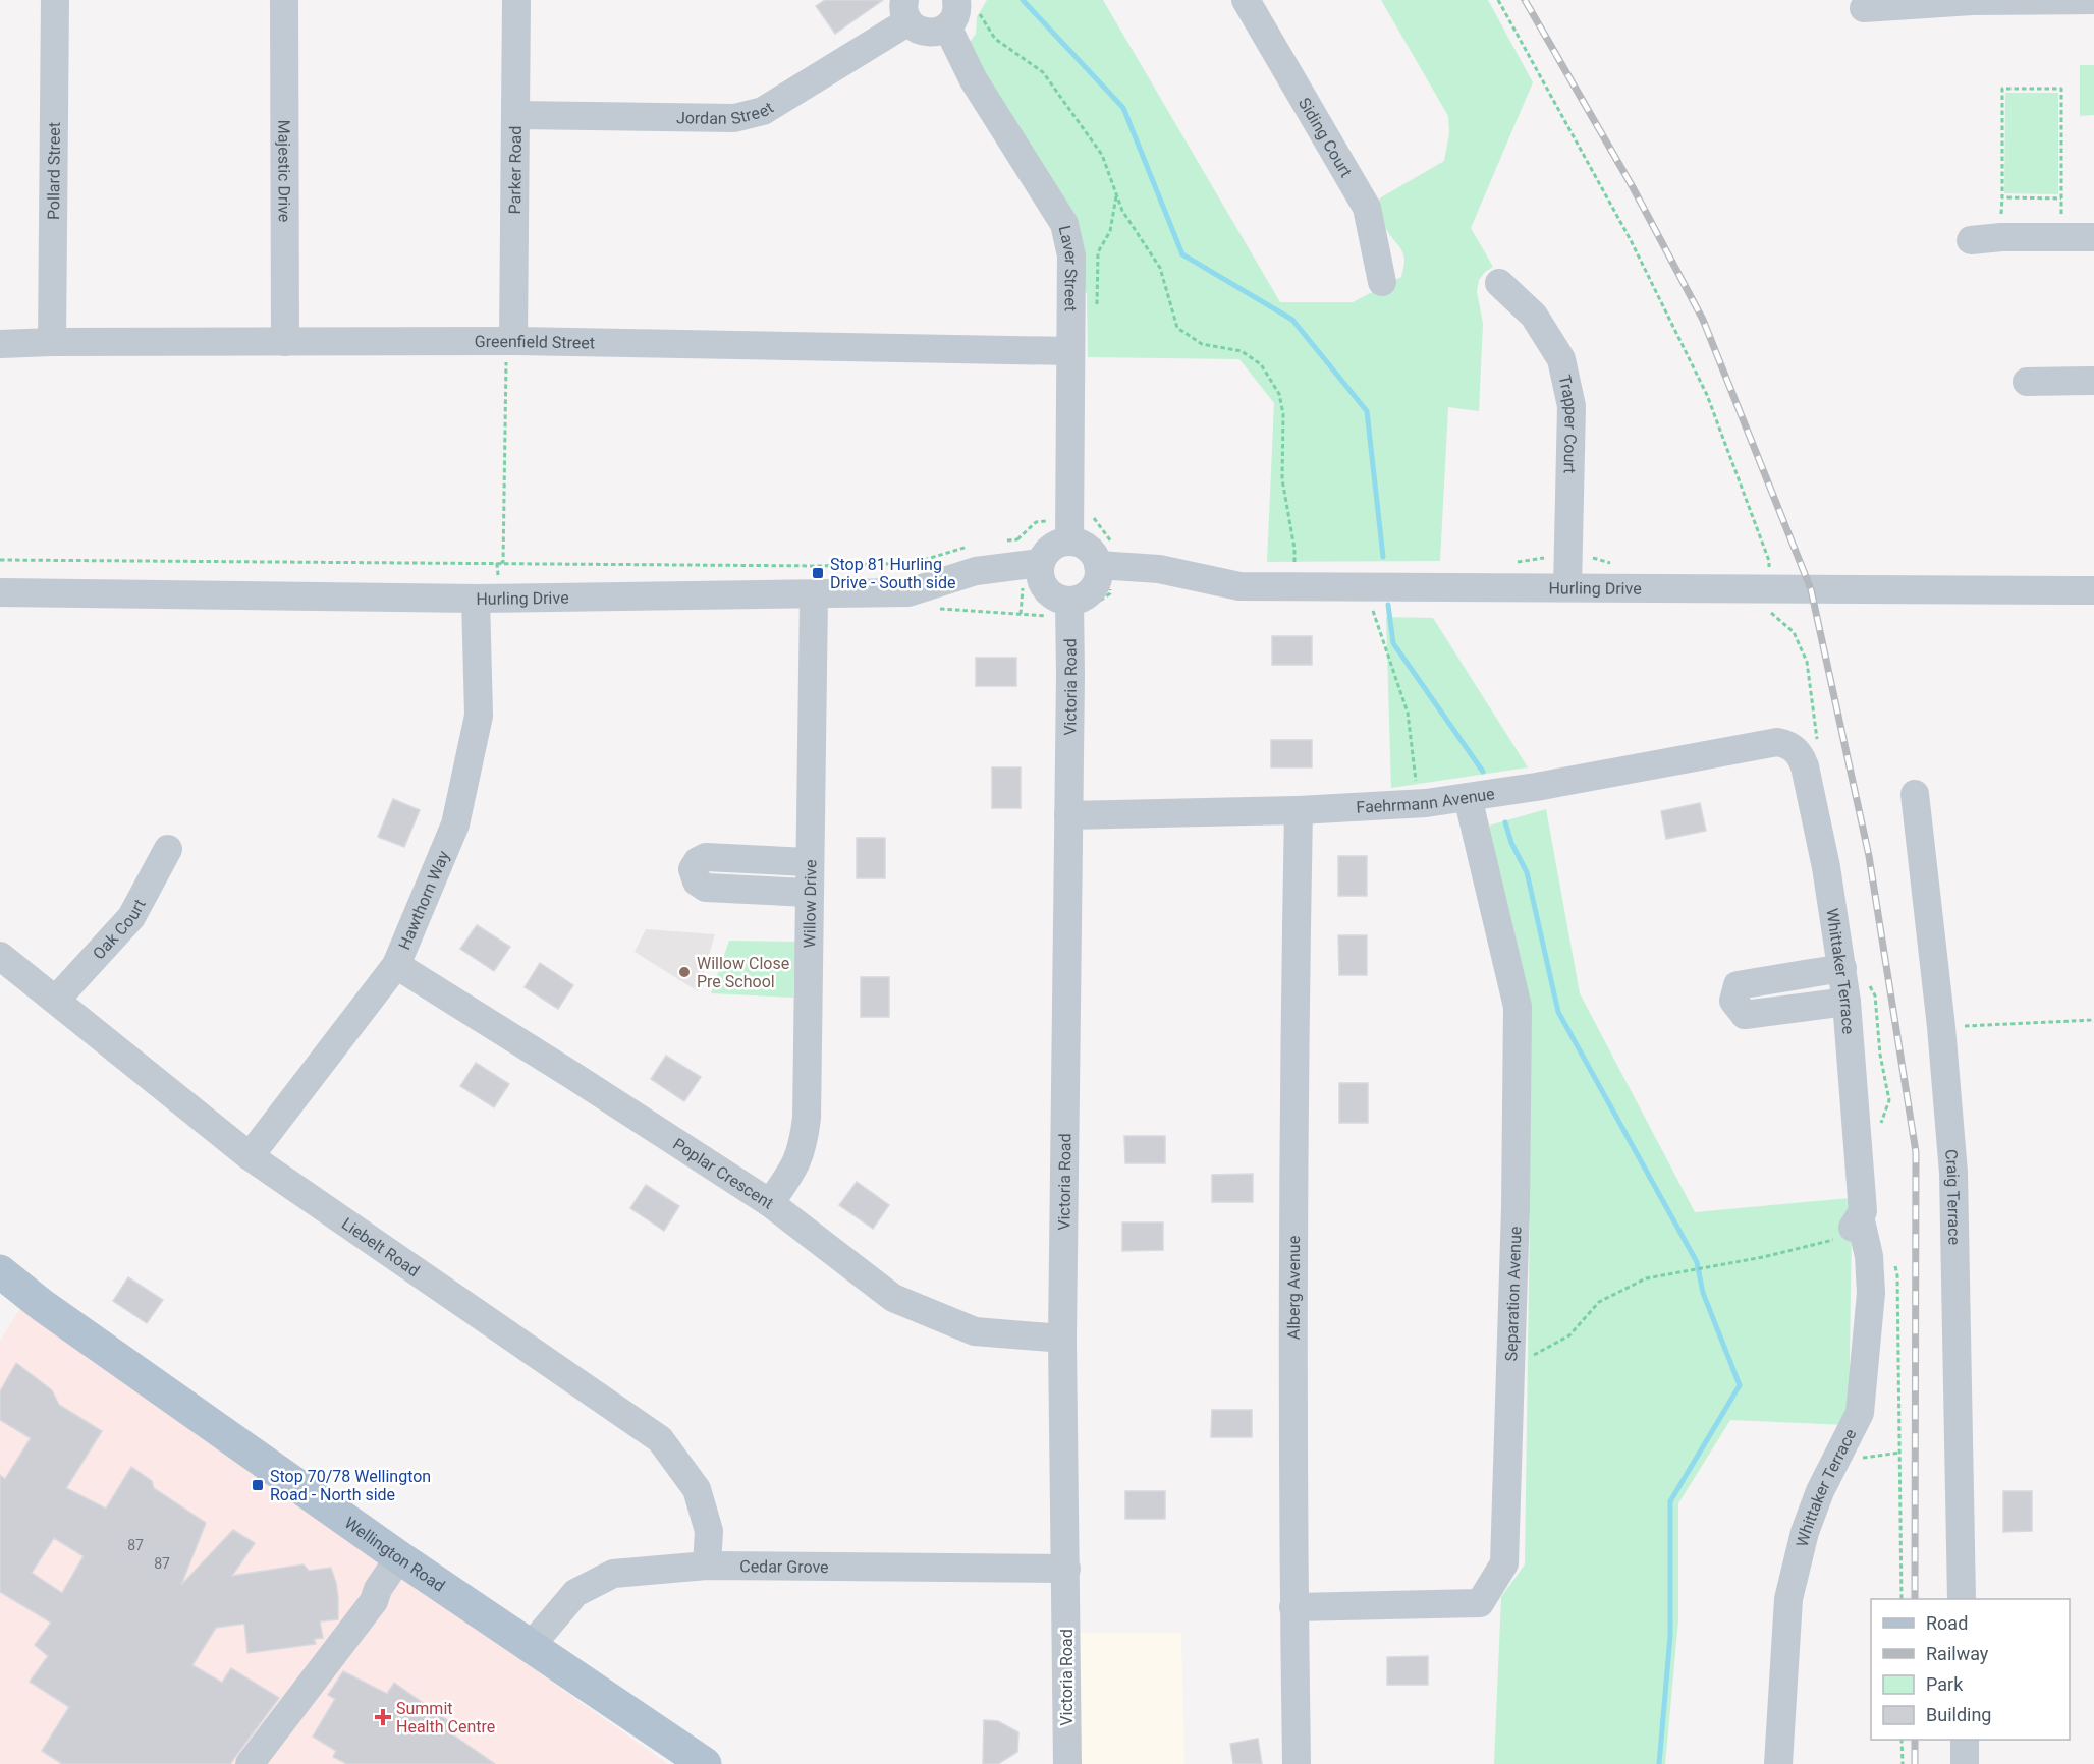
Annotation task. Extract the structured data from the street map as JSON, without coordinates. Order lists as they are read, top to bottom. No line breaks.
{"streets":{"main road":["Wellington Road"],"street":["Jordan Street","Siding Court","Parker Road","Pollard Street","Majestic Drive","Laver Street","Greenfield Street","Trapper Court","Hurling Drive","Victoria Road","Faehrmann Avenue","Hawthorn Way","Willow Drive","Oak Court","Whittaker Terrace","Poplar Crescent","Craig Terrace","Liebelt Road","Alberg Avenue","Separation Avenue","Cedar Grove"]},"crossings":[["Jordan Street","Parker Road"],["Parker Road","Greenfield Street"],["Pollard Street","Greenfield Street"],["Majestic Drive","Greenfield Street"],["Laver Street","Greenfield Street"],["Laver Street","Hurling Drive"],["Laver Street","Victoria Road"],["Trapper Court","Hurling Drive"],["Hurling Drive","Victoria Road"],["Hurling Drive","Hawthorn Way"],["Hurling Drive","Willow Drive"],["Victoria Road","Faehrmann Avenue"],["Victoria Road","Poplar Crescent"],["Victoria Road","Cedar Grove"],["Faehrmann Avenue","Whittaker Terrace"],["Faehrmann Avenue","Alberg Avenue"],["Faehrmann Avenue","Separation Avenue"],["Hawthorn Way","Poplar Crescent"],["Hawthorn Way","Liebelt Road"],["Willow Drive","Poplar Crescent"],["Oak Court","Liebelt Road"],["Liebelt Road","Cedar Grove"],["Alberg Avenue","Separation Avenue"],["Wellington Road","Cedar Grove"]],"places":{"transit":["Stop 81 Hurling Drive - South side","Stop 70/78 Wellington Road - North side"],"other":["Willow Close Pre School"],"health":["Summit Health Centre"]},"house_numbers":["87","87"],"legend":["Road","Railway","Park","Building"]}
